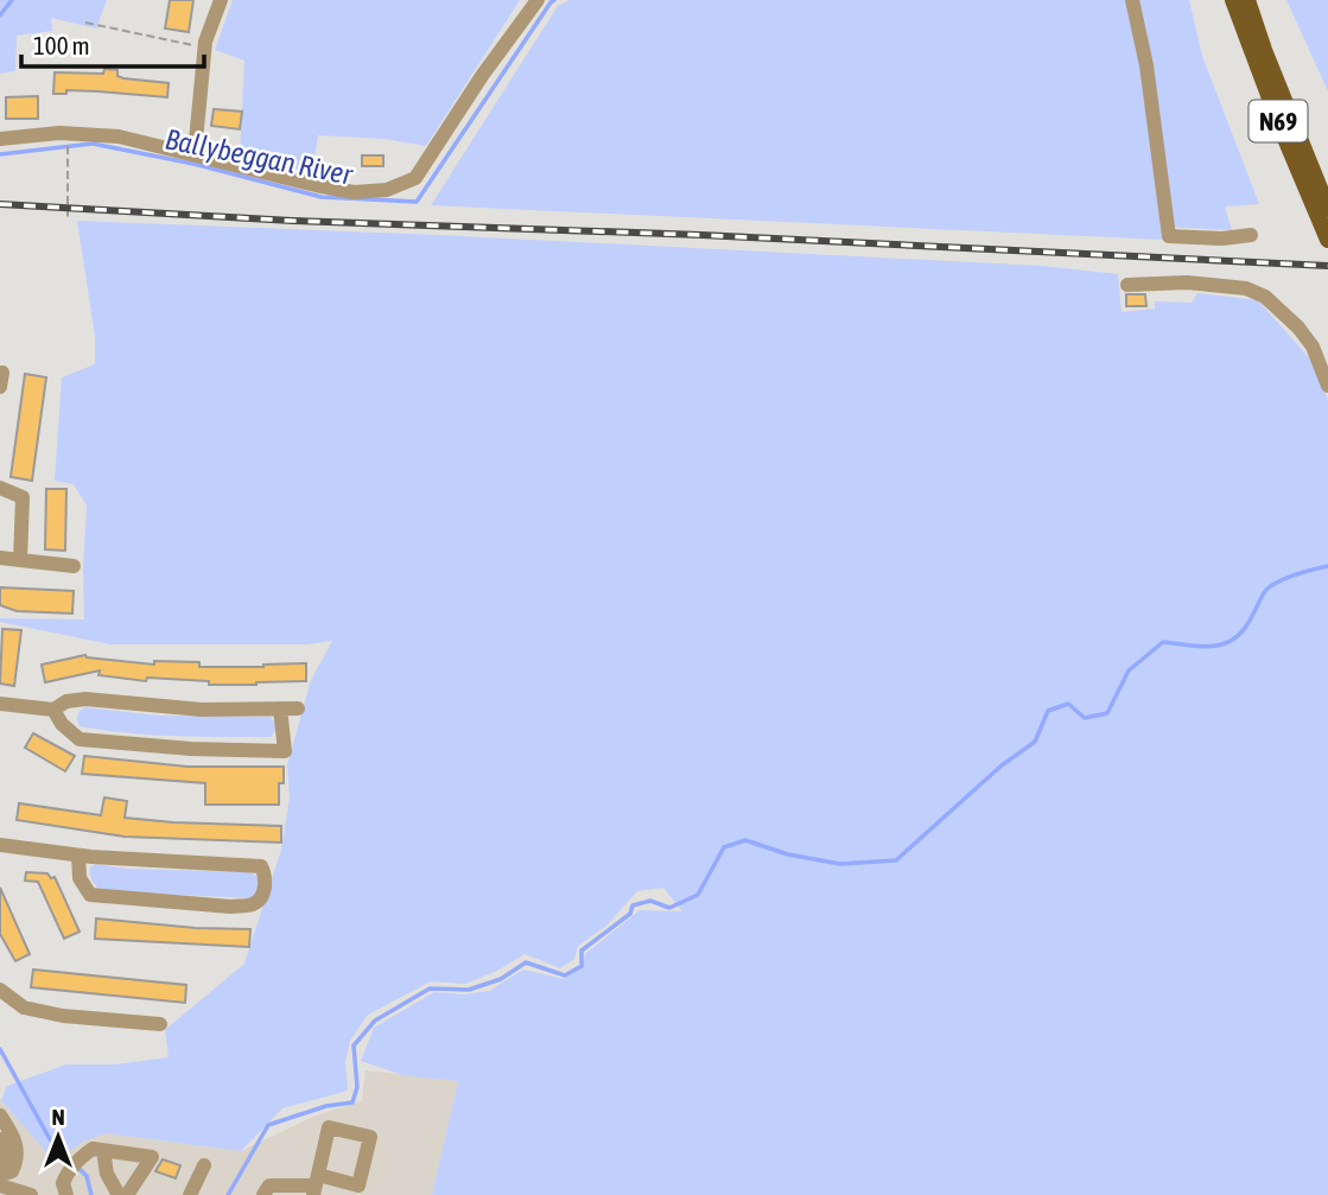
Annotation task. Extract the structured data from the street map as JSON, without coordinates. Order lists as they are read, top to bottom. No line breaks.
{"streets":{"main road":["N69"]},"water":["Ballybeggan River"],"scale_bar":"100 m","north":"top"}
